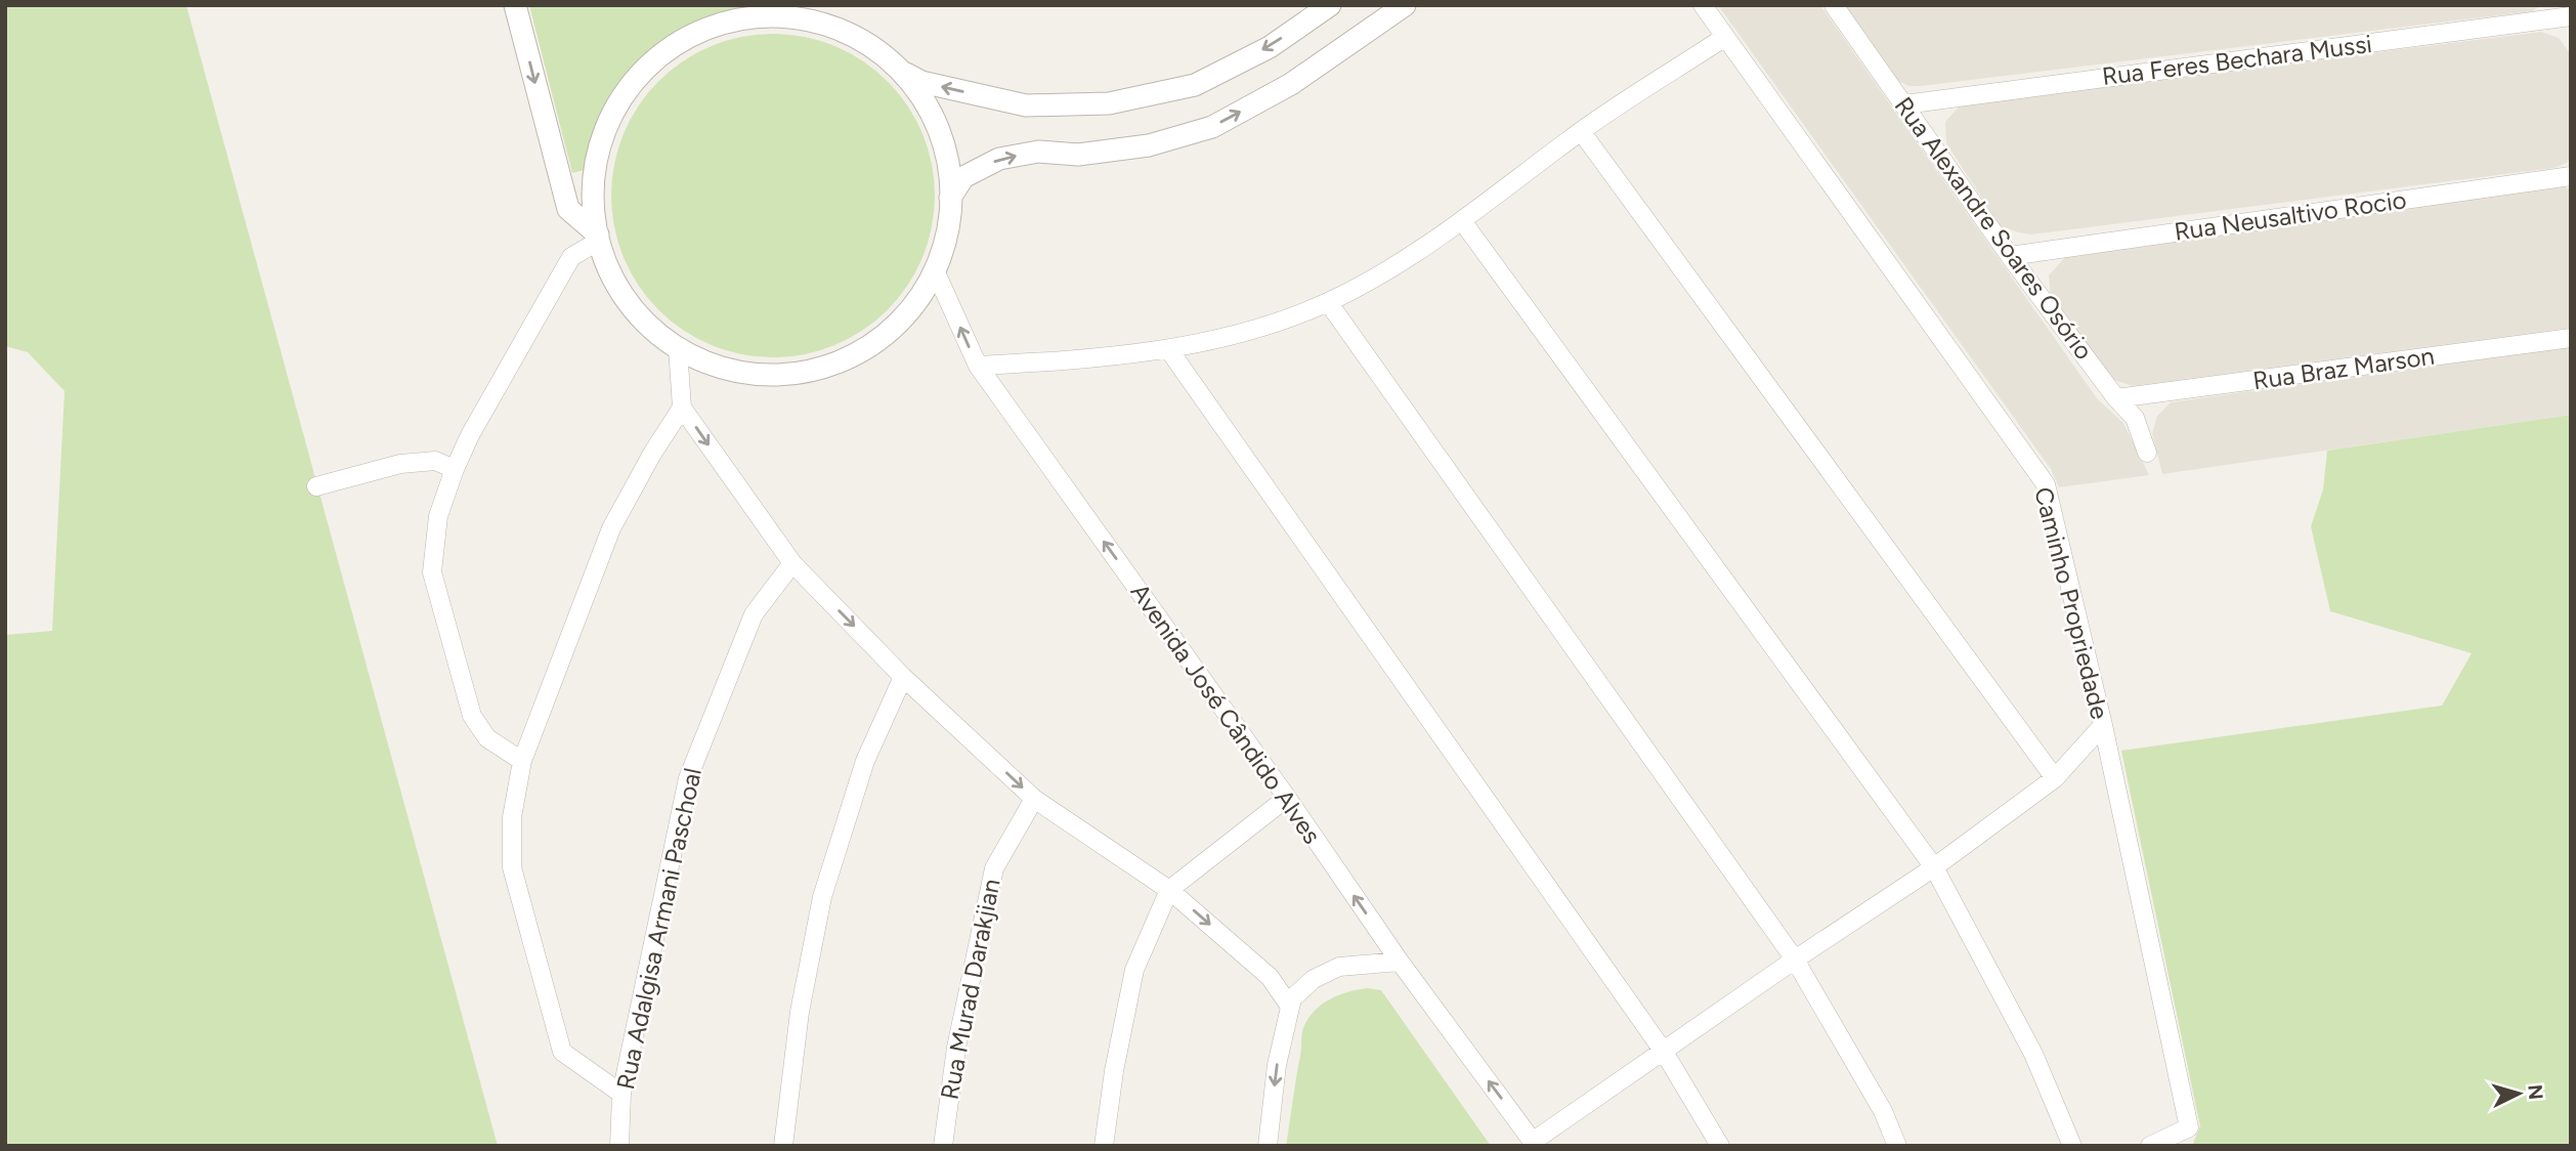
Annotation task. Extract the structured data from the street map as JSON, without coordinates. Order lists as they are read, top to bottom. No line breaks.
{"streets":{"street":["Rua Feres Bechara Mussi","Rua Neusaltivo Rocio","Rua Alexandre Soares Osório","Rua Braz Marson","Caminho Propriedade","Avenida José Cândido Alves","Rua Adalgisa Armani Paschoal","Rua Murad Darakjian"]},"crossings":[["Rua Feres Bechara Mussi","Rua Alexandre Soares Osório"],["Rua Neusaltivo Rocio","Rua Alexandre Soares Osório"],["Rua Alexandre Soares Osório","Rua Braz Marson"]],"one_way":["Avenida José Cândido Alves"],"north":"right"}
